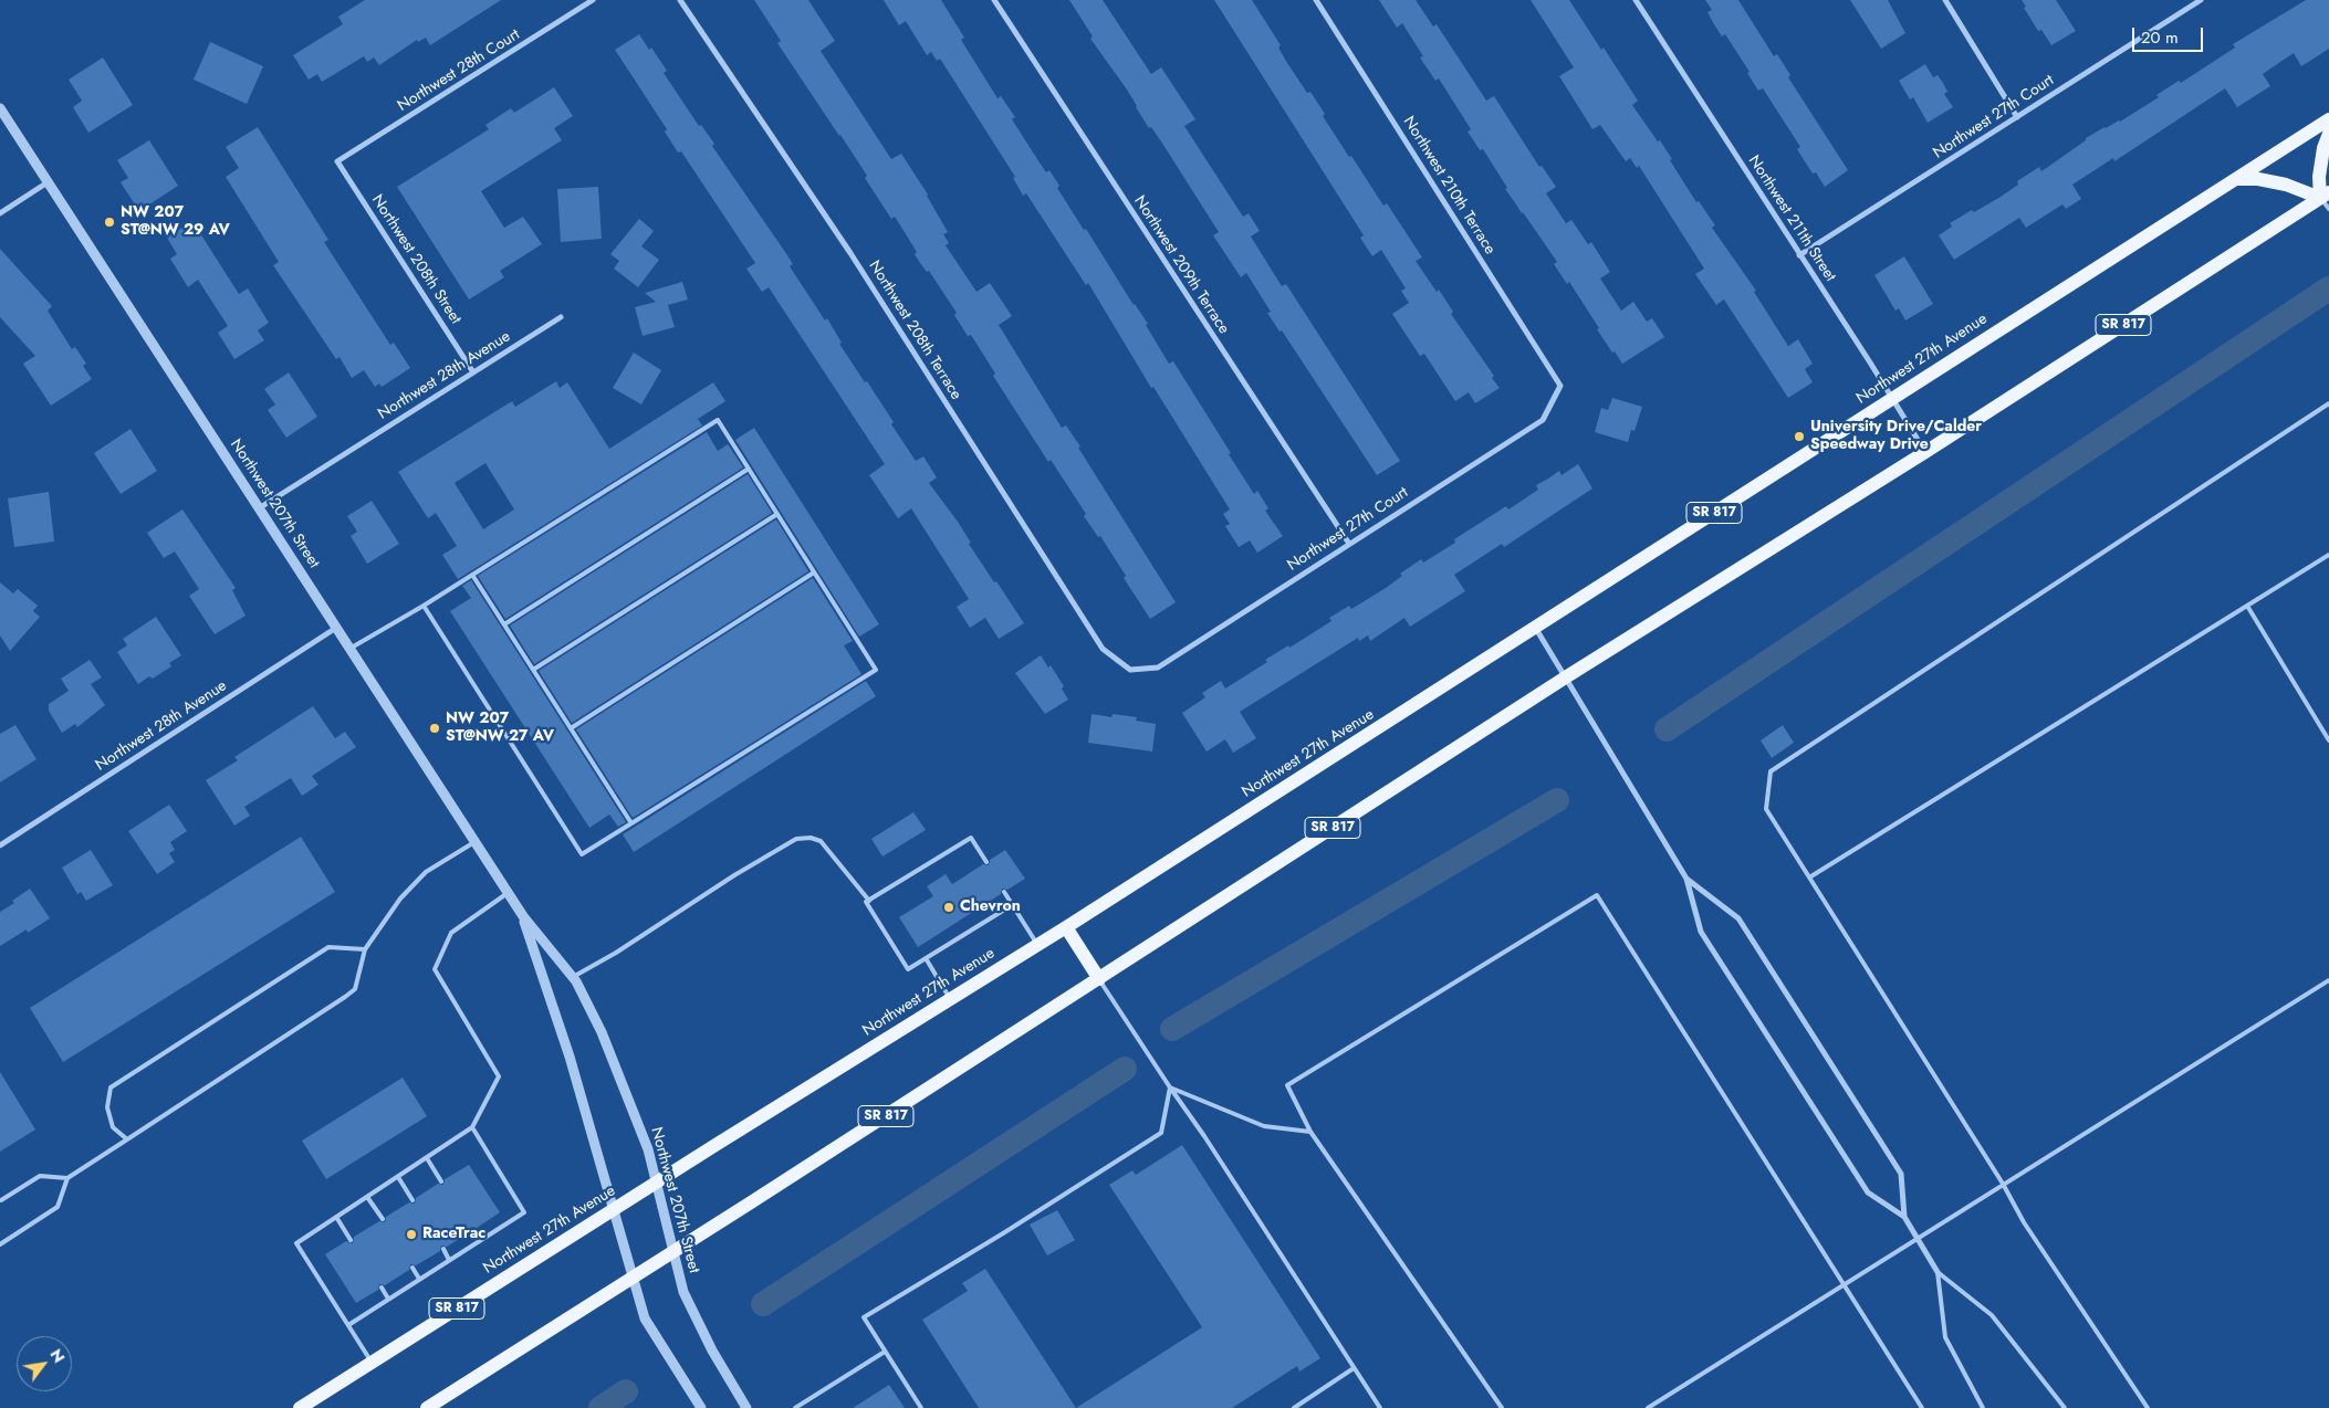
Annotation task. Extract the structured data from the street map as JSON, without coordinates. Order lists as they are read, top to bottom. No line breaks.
{"streets":{"main road":["SR 817","Northwest 27th Avenue"],"street":["Northwest 28th Court","Northwest 27th Court","Northwest 210th Terrace","Northwest 211th Street","Northwest 208th Street","Northwest 209th Terrace","Northwest 208th Terrace","Northwest 28th Avenue","Northwest 207th Street"]},"crossings":[["Northwest 28th Court","Northwest 208th Street"],["Northwest 27th Court","Northwest 210th Terrace"],["Northwest 27th Court","Northwest 211th Street"],["Northwest 27th Court","Northwest 209th Terrace"],["Northwest 27th Court","Northwest 208th Terrace"],["Northwest 211th Street","SR 817"],["Northwest 211th Street","Northwest 27th Avenue"],["Northwest 208th Street","Northwest 28th Avenue"],["SR 817","Northwest 207th Street"],["Northwest 27th Avenue","Northwest 207th Street"],["Northwest 28th Avenue","Northwest 207th Street"]],"places":["NW 207 ST@NW 29 AV","University Drive/Calder Speedway Drive","NW 207 ST@NW 27 AV","Chevron","RaceTrac"],"scale_bar":"20 m","north":"top right"}
